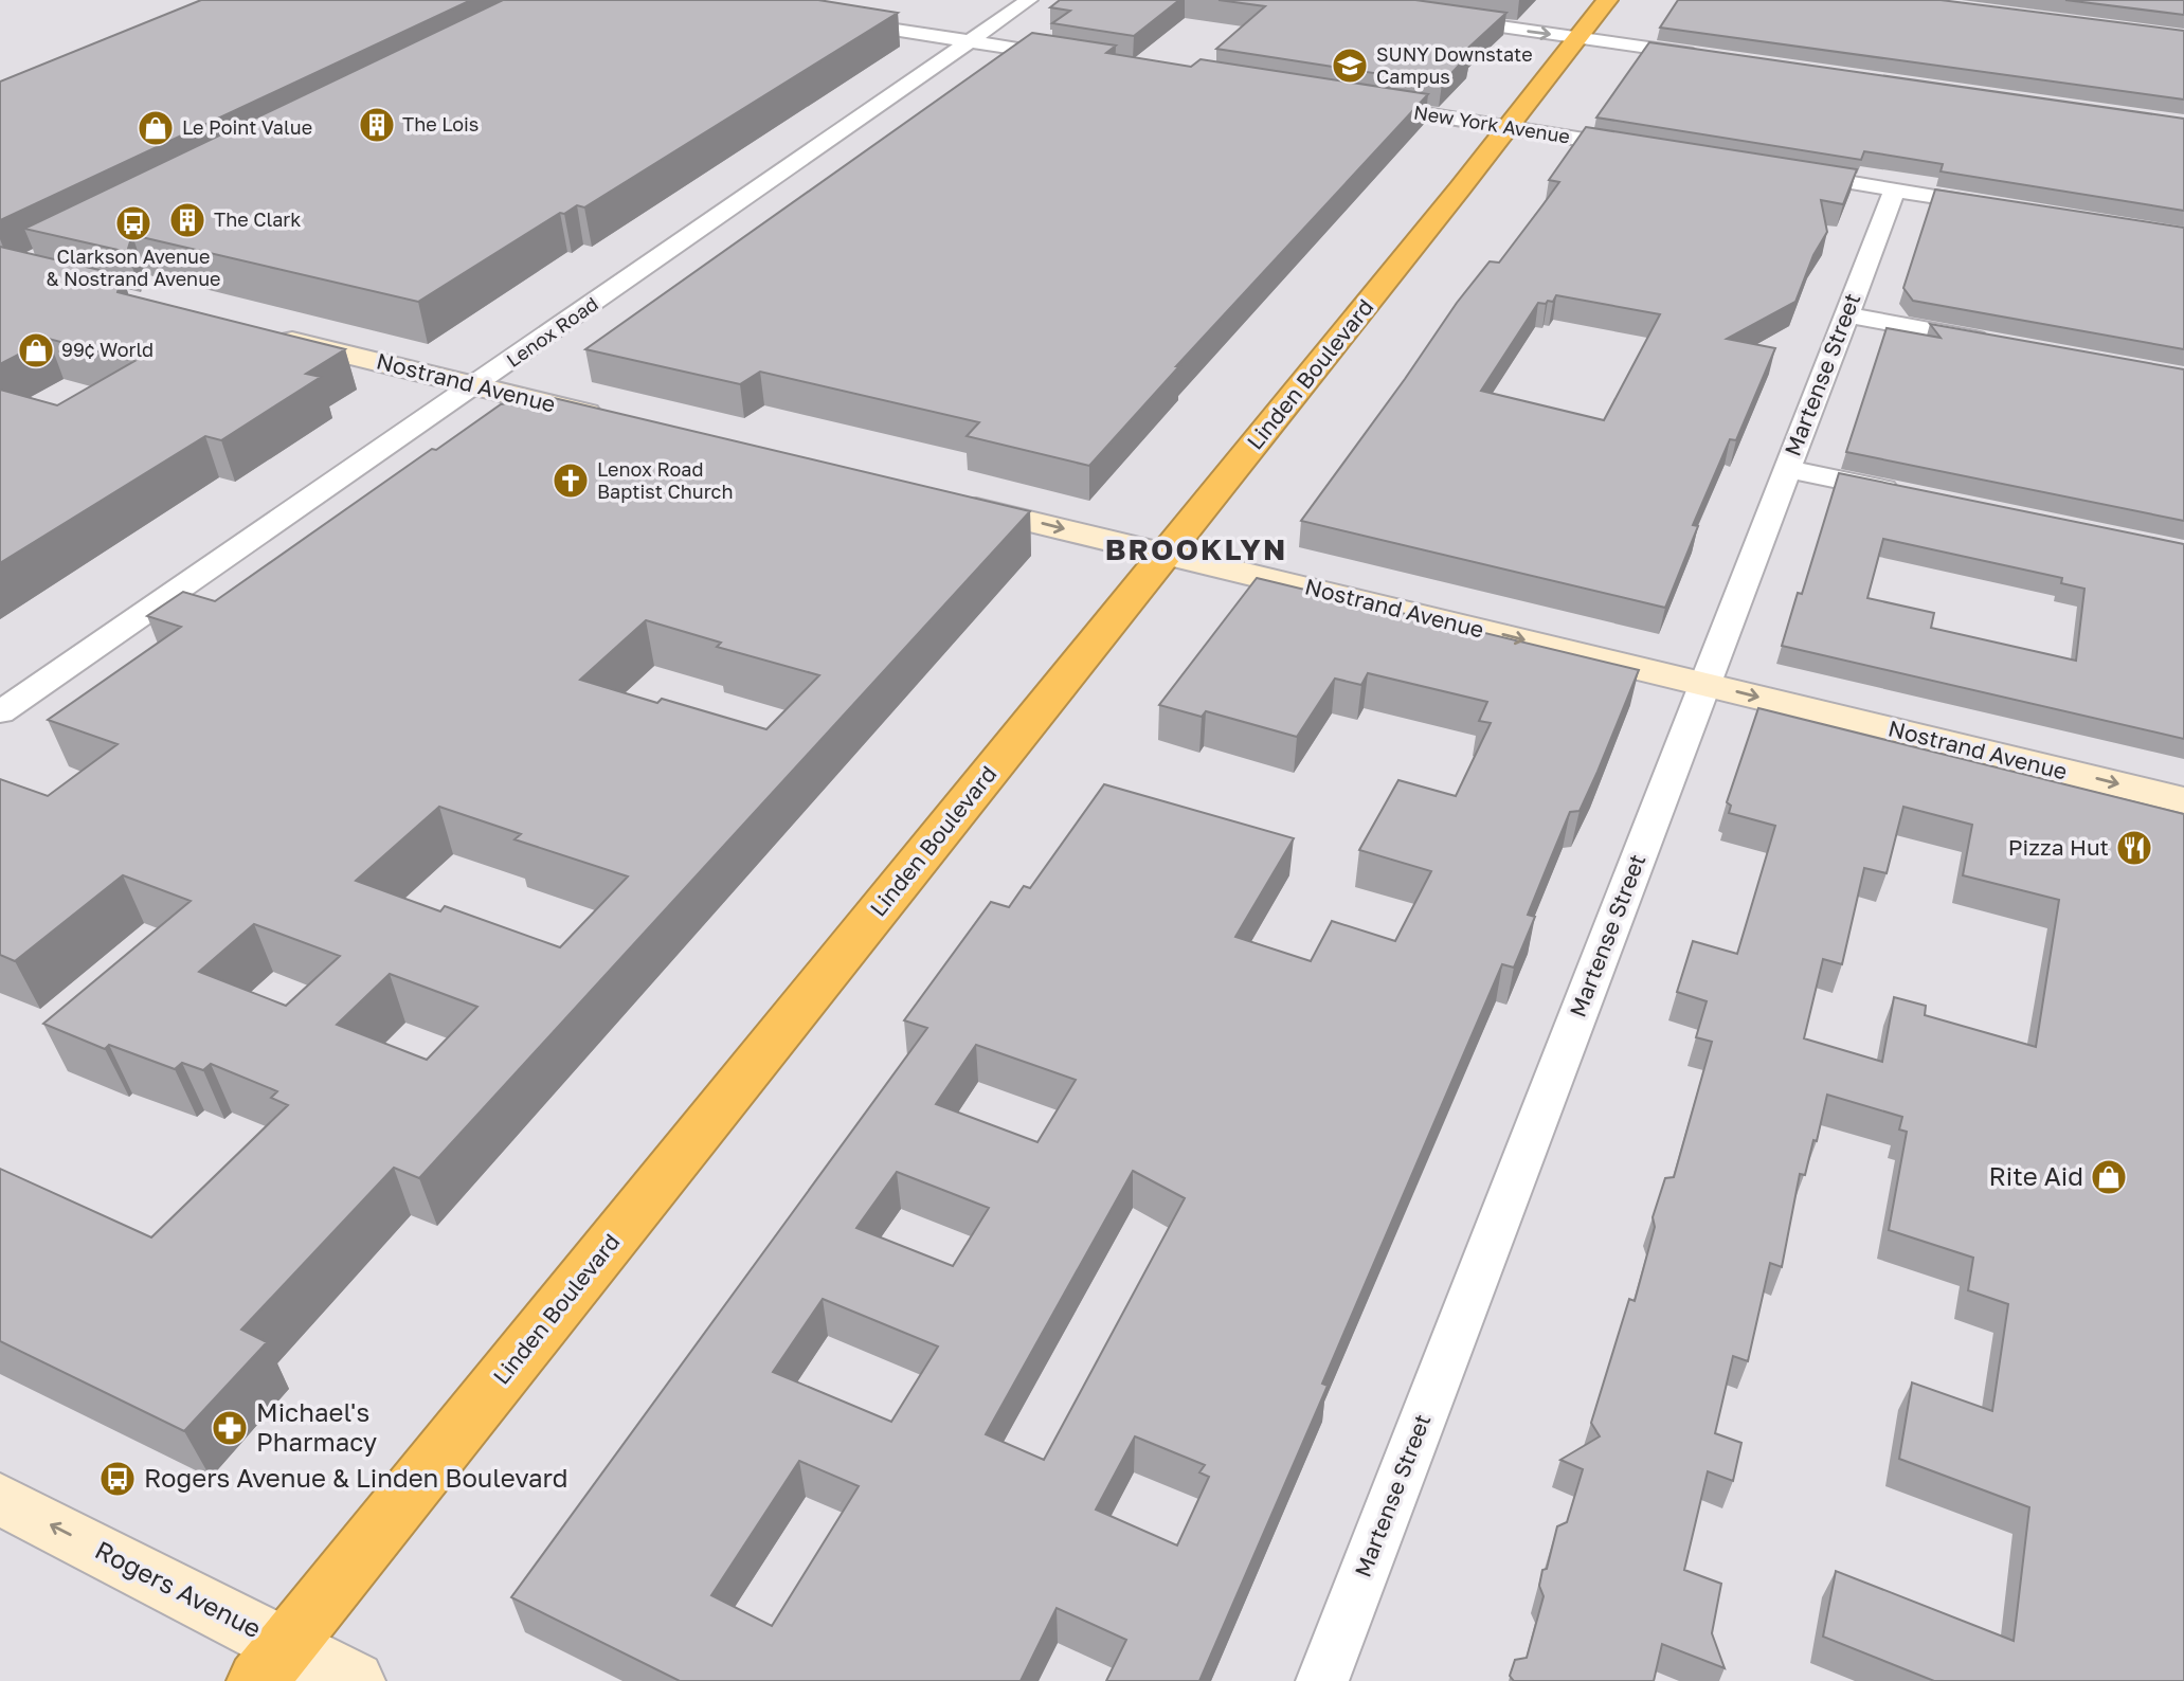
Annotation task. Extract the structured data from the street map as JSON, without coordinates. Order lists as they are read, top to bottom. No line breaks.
{"streets":{"highway":["Linden Boulevard"],"main road":["Nostrand Avenue","Rogers Avenue"],"street":["New York Avenue","Lenox Road","Martense Street"]},"crossings":[["New York Avenue","Linden Boulevard"],["Lenox Road","Nostrand Avenue"],["Linden Boulevard","Nostrand Avenue"],["Linden Boulevard","Rogers Avenue"],["Martense Street","Nostrand Avenue"]],"one_way":["Nostrand Avenue","Rogers Avenue"],"districts":["BROOKLYN"],"places":{"school or university":["SUNY Downstate Campus"],"building":["The Lois","The Clark"],"shop":["Le Point Value","99¢ World","Rite Aid"],"bus stop":["Clarkson Avenue & Nostrand Avenue","Rogers Avenue & Linden Boulevard"],"church":["Lenox Road Baptist Church"],"restaurant":["Pizza Hut"],"pharmacy":["Michael's Pharmacy"]}}
